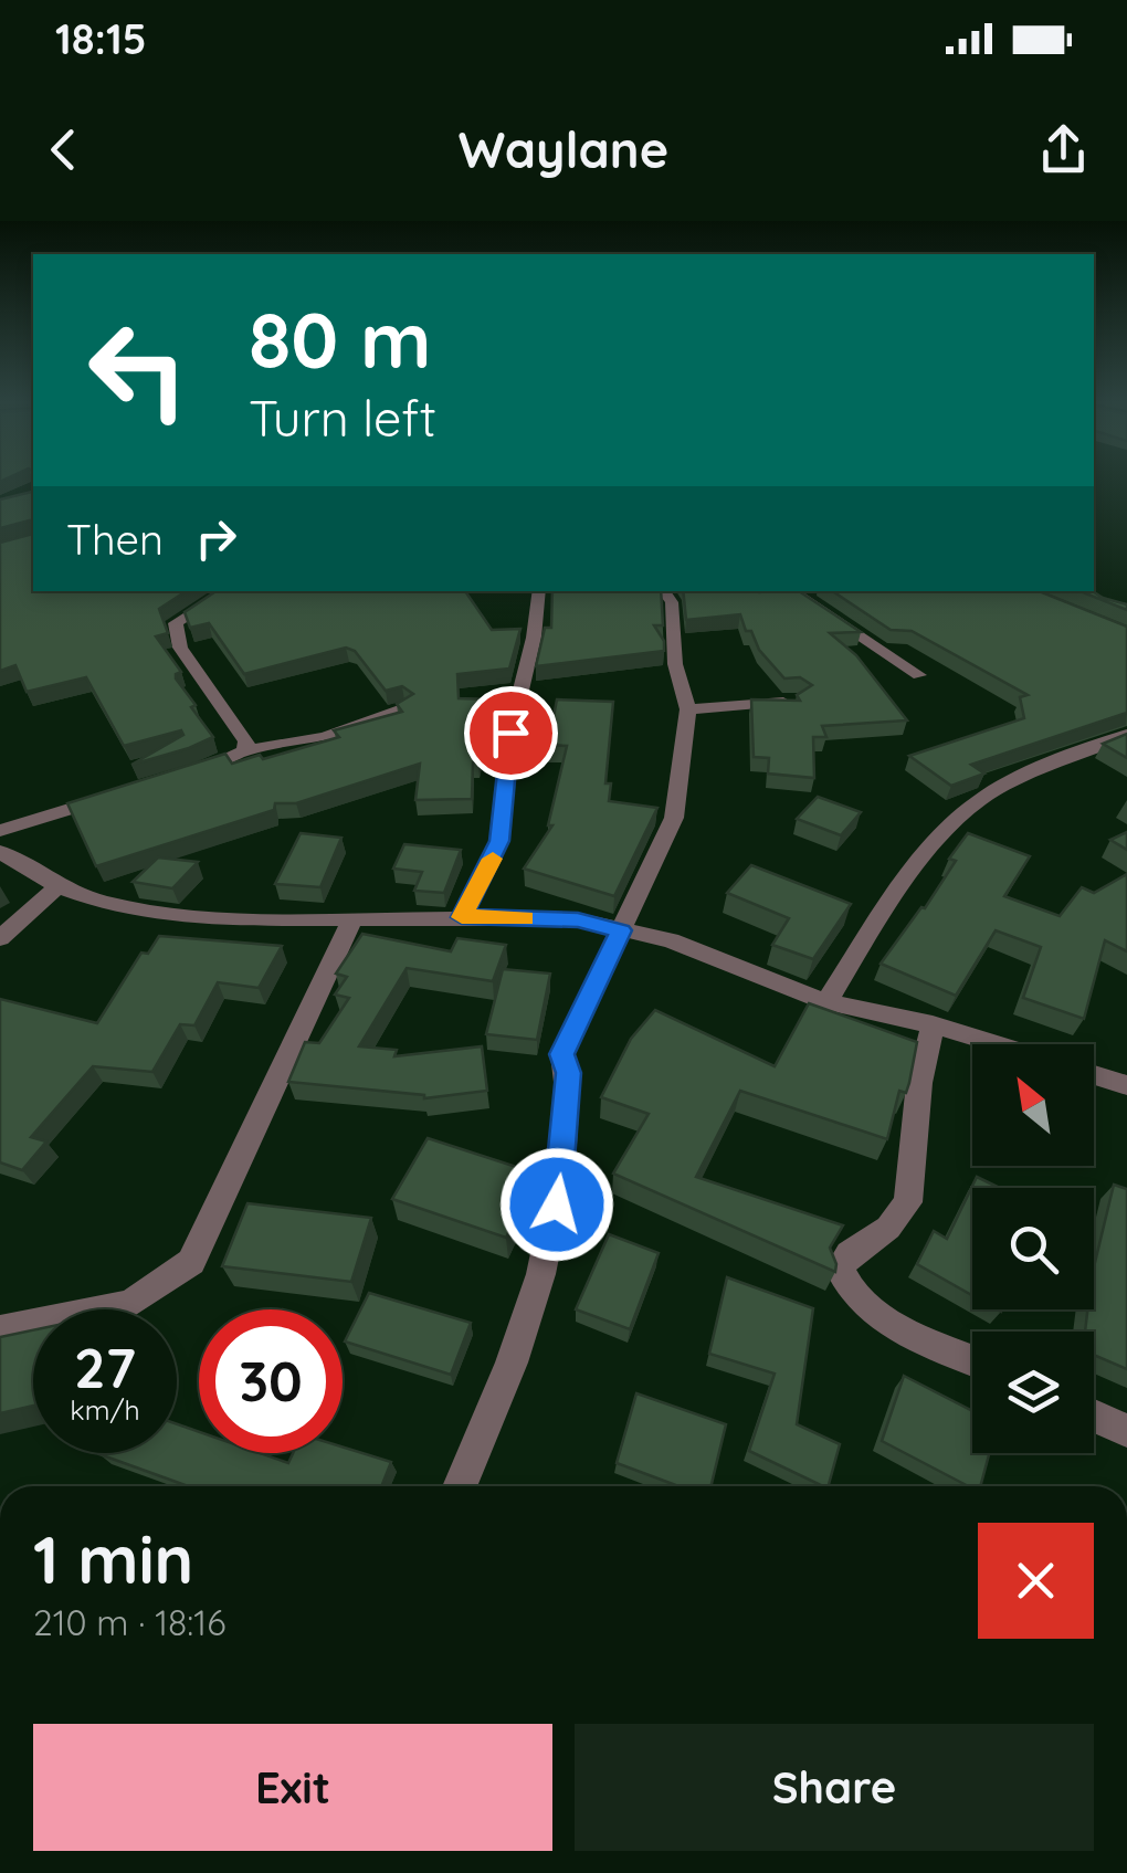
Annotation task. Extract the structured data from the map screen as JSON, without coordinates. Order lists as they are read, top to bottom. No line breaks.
{"north":"top left","page":{"status":"18:15","header":"Waylane","turn":["80 m","Turn left"],"then":"Then","speed":"27 km/h","limit":"30","heading":["1 min","210 m · 18:16"],"buttons":["Exit","Share"]}}
